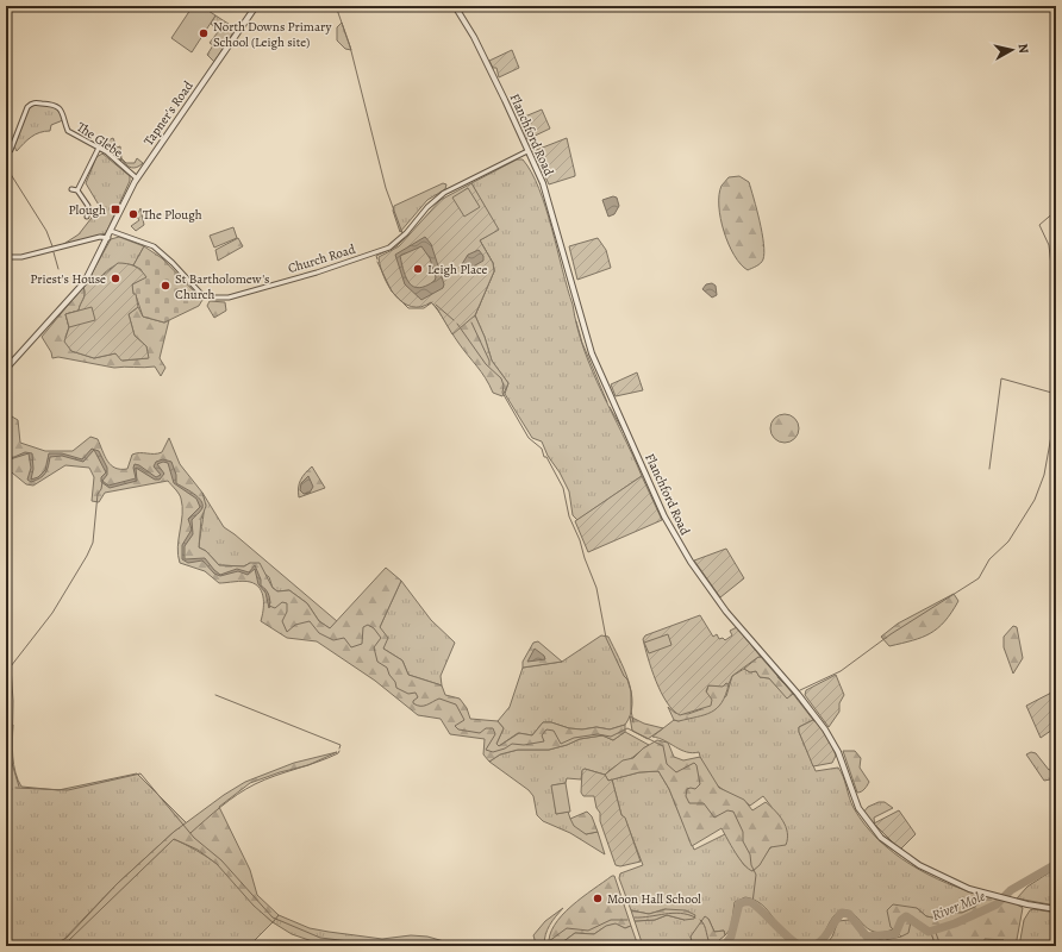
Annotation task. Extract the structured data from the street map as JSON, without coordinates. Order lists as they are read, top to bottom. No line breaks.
{"streets":{"street":["Tapner's Road","Flanchford Road","The Glebe","Church Road"]},"crossings":[["Tapner's Road","The Glebe"],["Tapner's Road","Church Road"],["Flanchford Road","Church Road"]],"water":["River Mole"],"places":{"other":["North Downs Primary School (Leigh site)","The Plough","Leigh Place","Priest's House","St Bartholomew's Church","Moon Hall School"],"transit":["Plough"]},"north":"right"}
